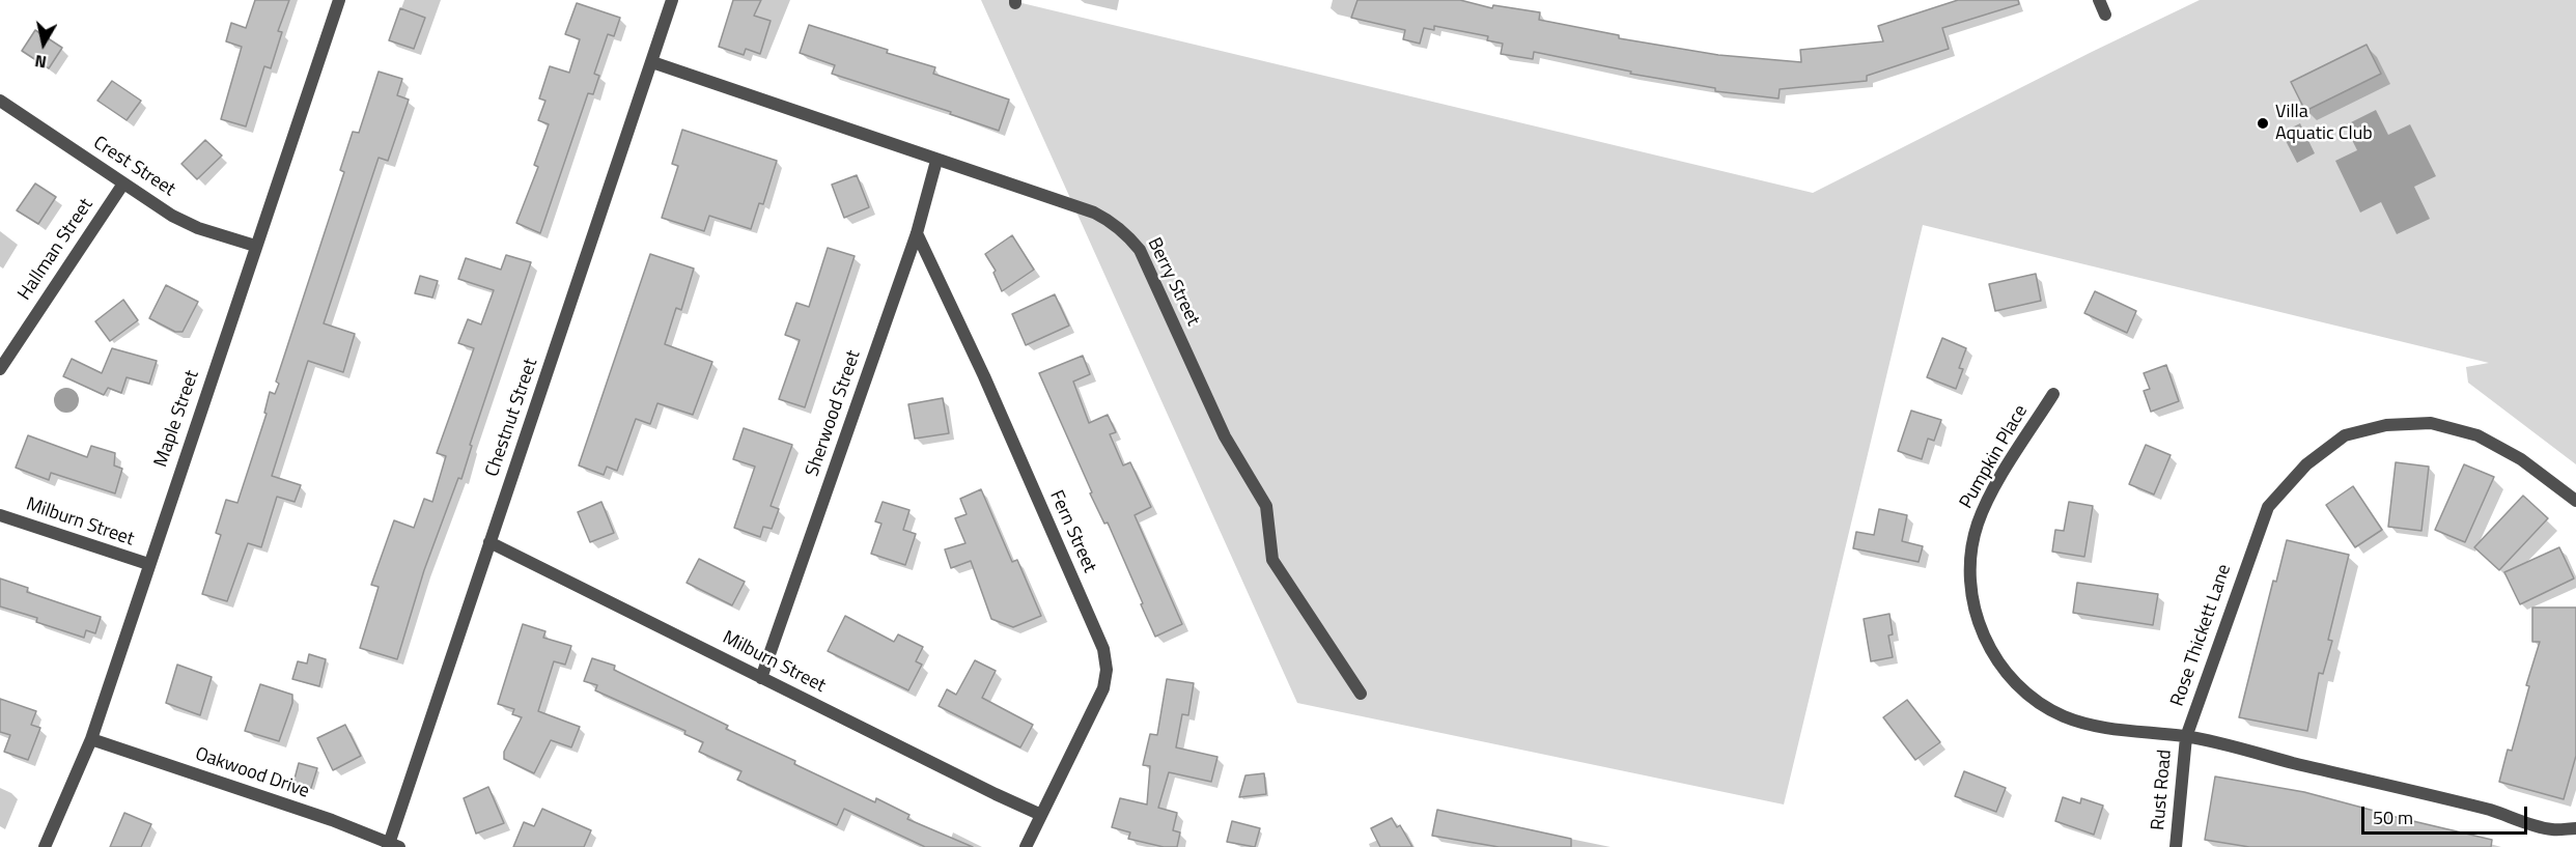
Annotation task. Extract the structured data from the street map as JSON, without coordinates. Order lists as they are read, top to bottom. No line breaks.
{"streets":{"street":["Crest Street","Hallman Street","Berry Street","Sherwood Street","Chestnut Street","Maple Street","Pumpkin Place","Milburn Street","Fern Street","Rose Thickett Lane","Oakwood Drive","Rust Road"]},"crossings":[["Crest Street","Hallman Street"],["Crest Street","Maple Street"],["Berry Street","Sherwood Street"],["Berry Street","Chestnut Street"],["Sherwood Street","Milburn Street"],["Sherwood Street","Fern Street"],["Chestnut Street","Milburn Street"],["Chestnut Street","Oakwood Drive"],["Maple Street","Milburn Street"],["Maple Street","Oakwood Drive"],["Pumpkin Place","Rose Thickett Lane"],["Pumpkin Place","Rust Road"],["Milburn Street","Fern Street"],["Rose Thickett Lane","Rust Road"]],"places":["Villa Aquatic Club"],"scale_bar":"50 m","north":"bottom"}
